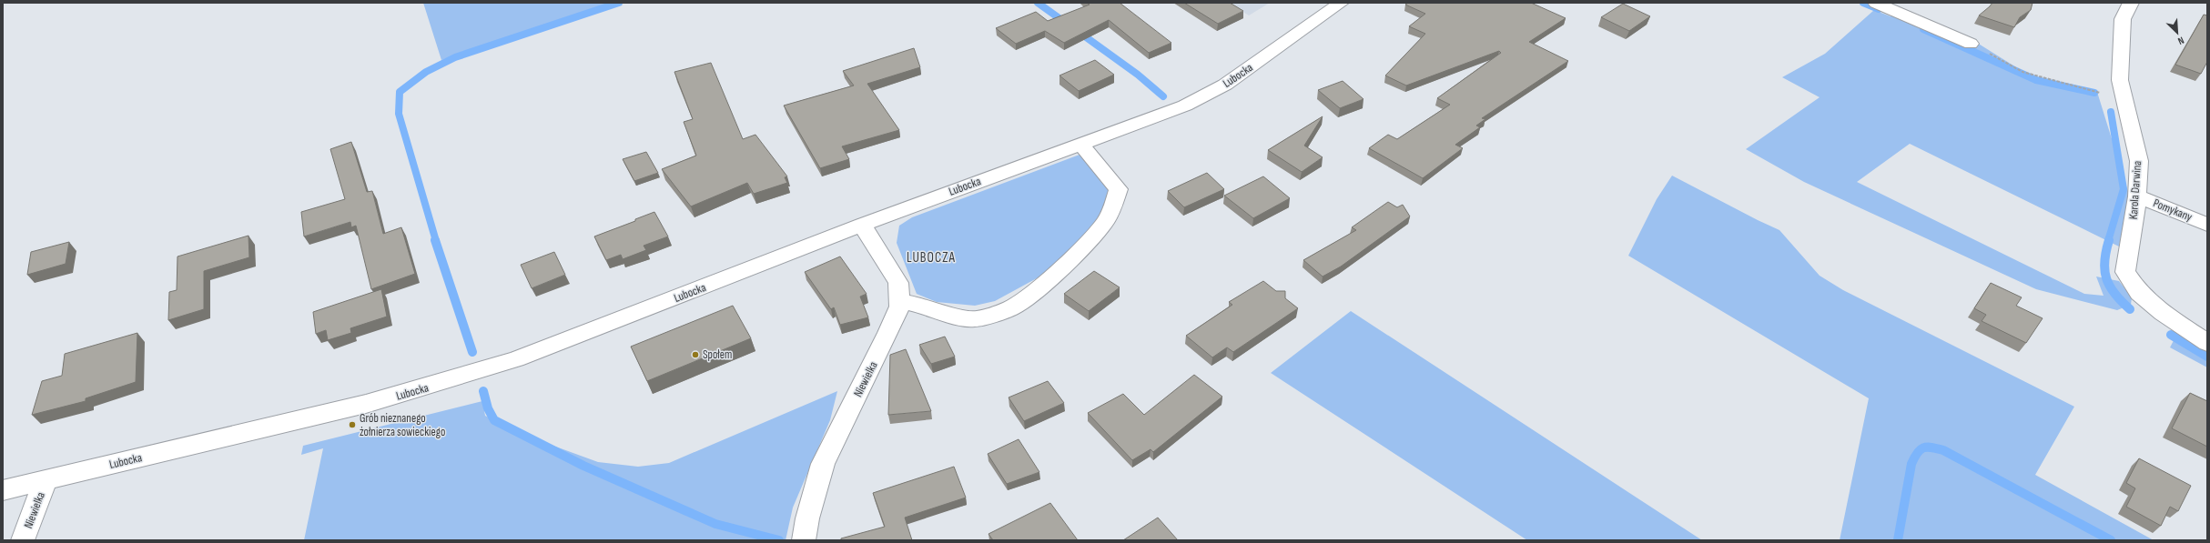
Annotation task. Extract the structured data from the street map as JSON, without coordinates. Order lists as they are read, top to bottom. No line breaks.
{"streets":{"street":["Lubocka","Karola Darwina","Pomykany","Niewielka"]},"crossings":[["Lubocka","Niewielka"],["Karola Darwina","Pomykany"]],"districts":["LUBOCZA"],"places":["Społem","Grób nieznanego żołnierza sowieckiego"],"north":"bottom right"}
